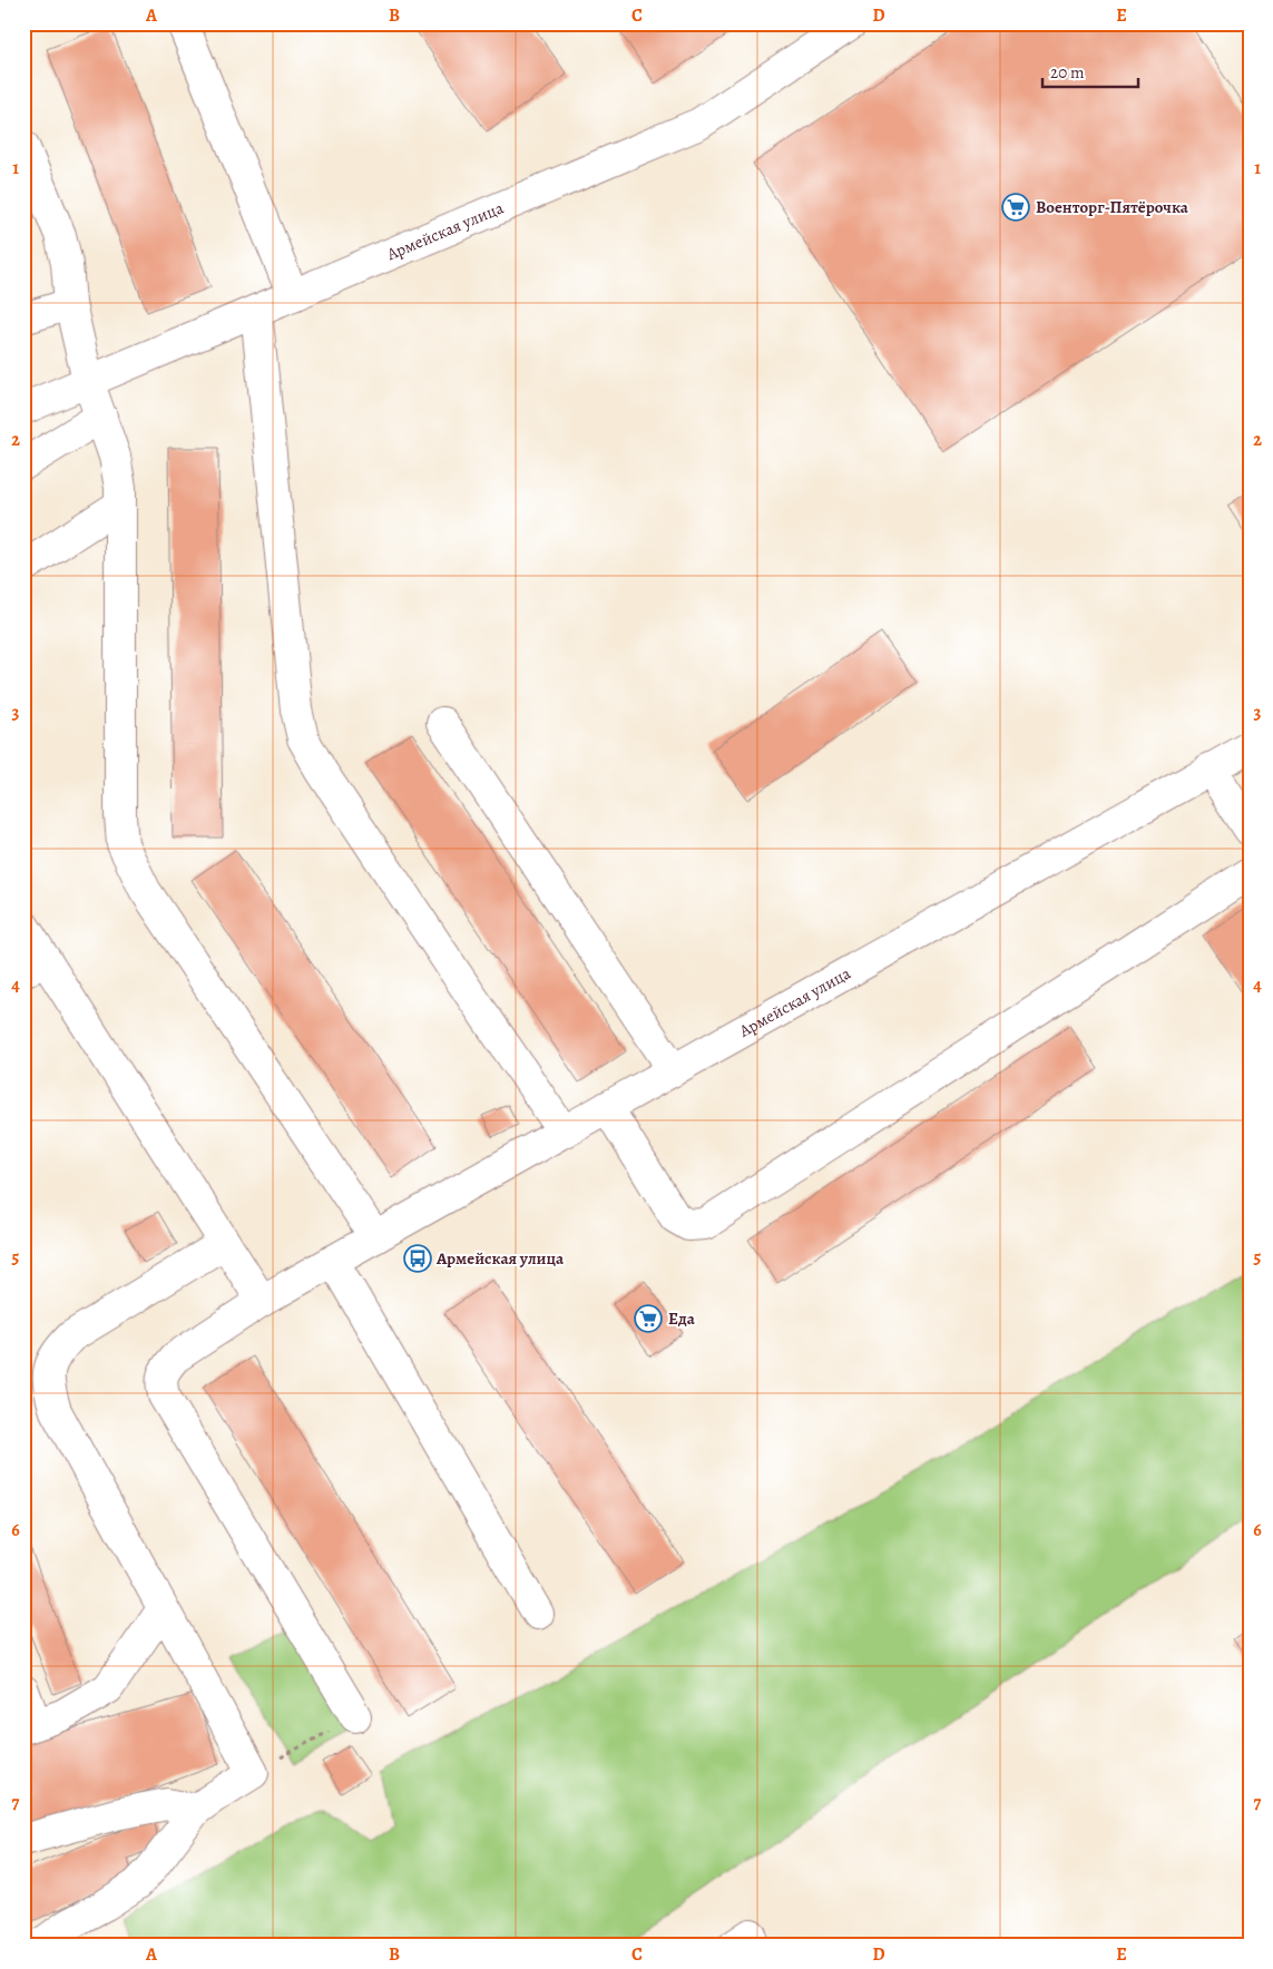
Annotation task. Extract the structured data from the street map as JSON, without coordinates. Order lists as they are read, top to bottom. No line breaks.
{"streets":{"street":["Армейская улица"]},"places":{"supermarket":["Военторг-Пятёрочка","Еда"],"bus stop":["Армейская улица"]},"scale_bar":"20 m","grid":{"columns":["A","B","C","D","E"],"rows":["1","2","3","4","5","6","7"]}}
